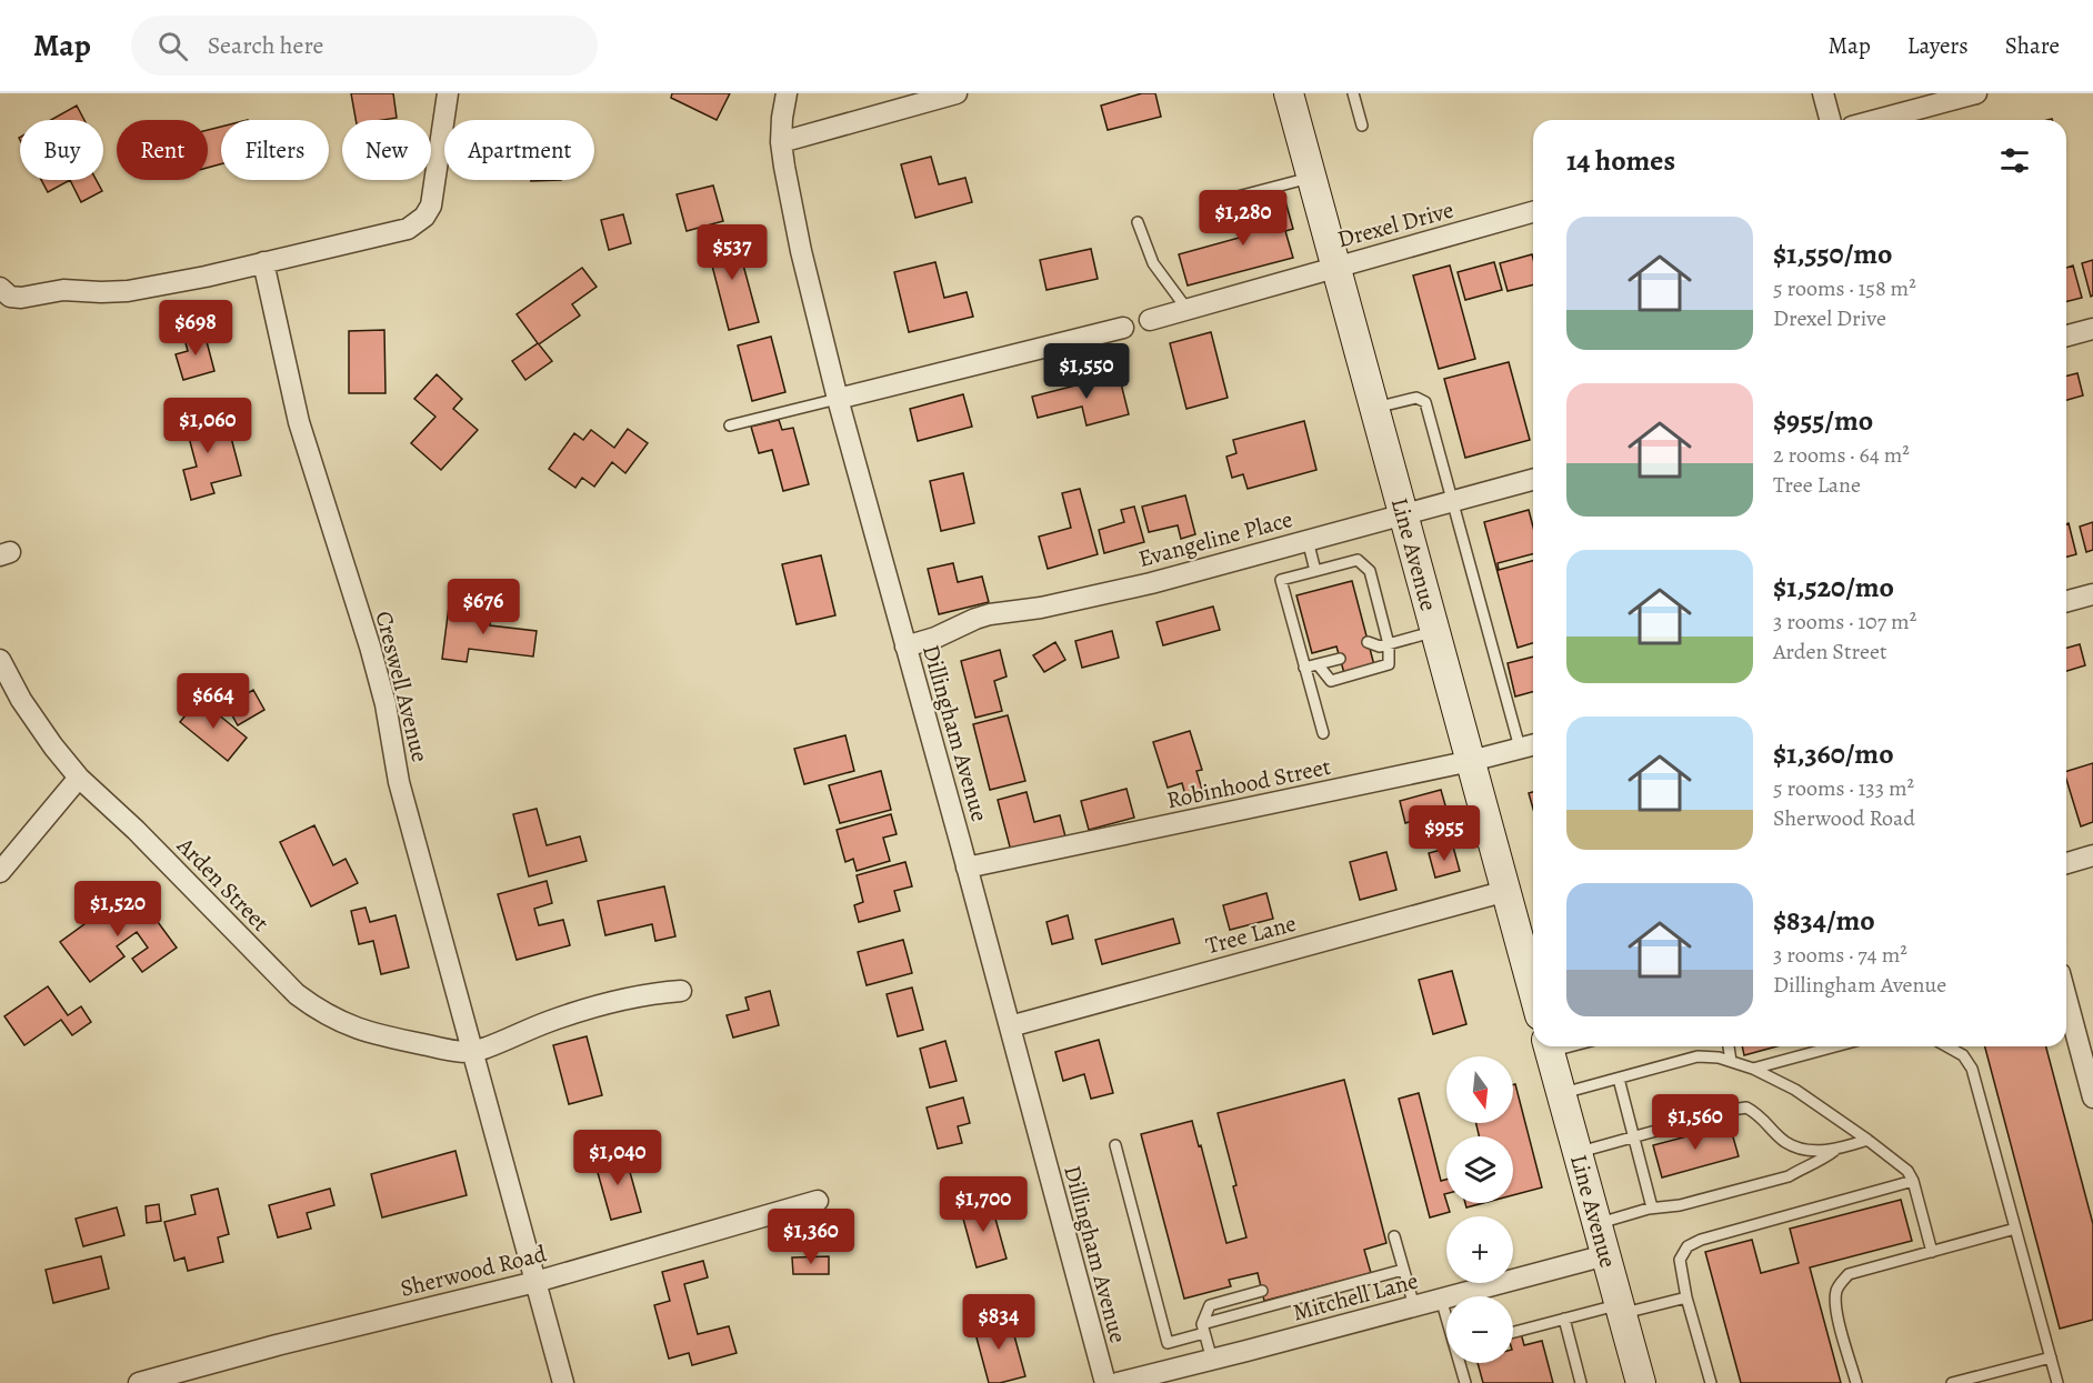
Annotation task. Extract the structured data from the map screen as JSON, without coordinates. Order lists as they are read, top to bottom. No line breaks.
{"streets":{"main road":["Line Avenue"],"street":["Drexel Drive","Evangeline Place","Creswell Avenue","Dillingham Avenue","Robinhood Street","Arden Street","Tree Lane","Sherwood Road","Mitchell Lane"]},"crossings":[["Drexel Drive","Line Avenue"],["Evangeline Place","Line Avenue"],["Evangeline Place","Dillingham Avenue"],["Line Avenue","Robinhood Street"],["Line Avenue","Tree Lane"],["Line Avenue","Mitchell Lane"],["Creswell Avenue","Arden Street"],["Creswell Avenue","Sherwood Road"],["Dillingham Avenue","Robinhood Street"],["Dillingham Avenue","Tree Lane"]],"north":"bottom","page":{"header":"Map","search":"Search here","nav":["Map","Layers","Share"],"chip":["Buy","Rent","Filters","New","Apartment"],"heading":"14 homes","price":["$1,280","$537","$698","$1,550","$1,060","$676","$664","$955","$1,520","$1,560","$1,040","$1,700","$1,360","$834"],"list":[{"name":"$1,550/mo","note":"5 rooms · 158 m² · Drexel Drive"},{"name":"$955/mo","note":"2 rooms · 64 m² · Tree Lane"},{"name":"$1,520/mo","note":"3 rooms · 107 m² · Arden Street"},{"name":"$1,360/mo","note":"5 rooms · 133 m² · Sherwood Road"},{"name":"$834/mo","note":"3 rooms · 74 m² · Dillingham Avenue"}],"map_buttons":["+","−"]}}
